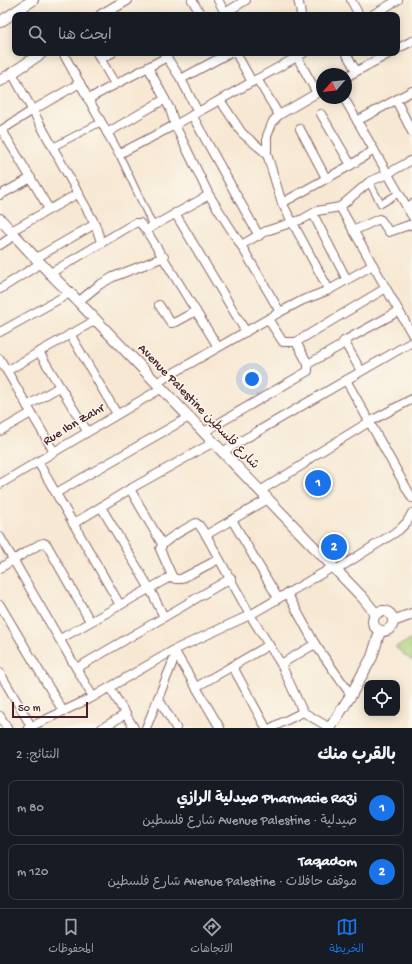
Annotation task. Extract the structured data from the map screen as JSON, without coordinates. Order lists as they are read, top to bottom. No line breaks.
{"streets":{"street":["Avenue Palestine شارع فلسطين","Rue Ibn Zahr"]},"crossings":[["Avenue Palestine شارع فلسطين","Rue Ibn Zahr"]],"scale_bar":"50 m","north":"bottom left","page":{"search":"ابحث هنا","pins":["1","2"],"scale":"50 m","heading":["بالقرب منك","النتائج: 2"],"list":[{"mark":"1","name":"Pharmacie Razi صيدلية الرازي","note":"صيدلية · Avenue Palestine شارع فلسطين","value":"80 m"},{"mark":"2","name":"Taqadom","note":"موقف حافلات · Avenue Palestine شارع فلسطين","value":"120 m"}],"nav":["الخريطة","الاتجاهات","المحفوظات"]}}
